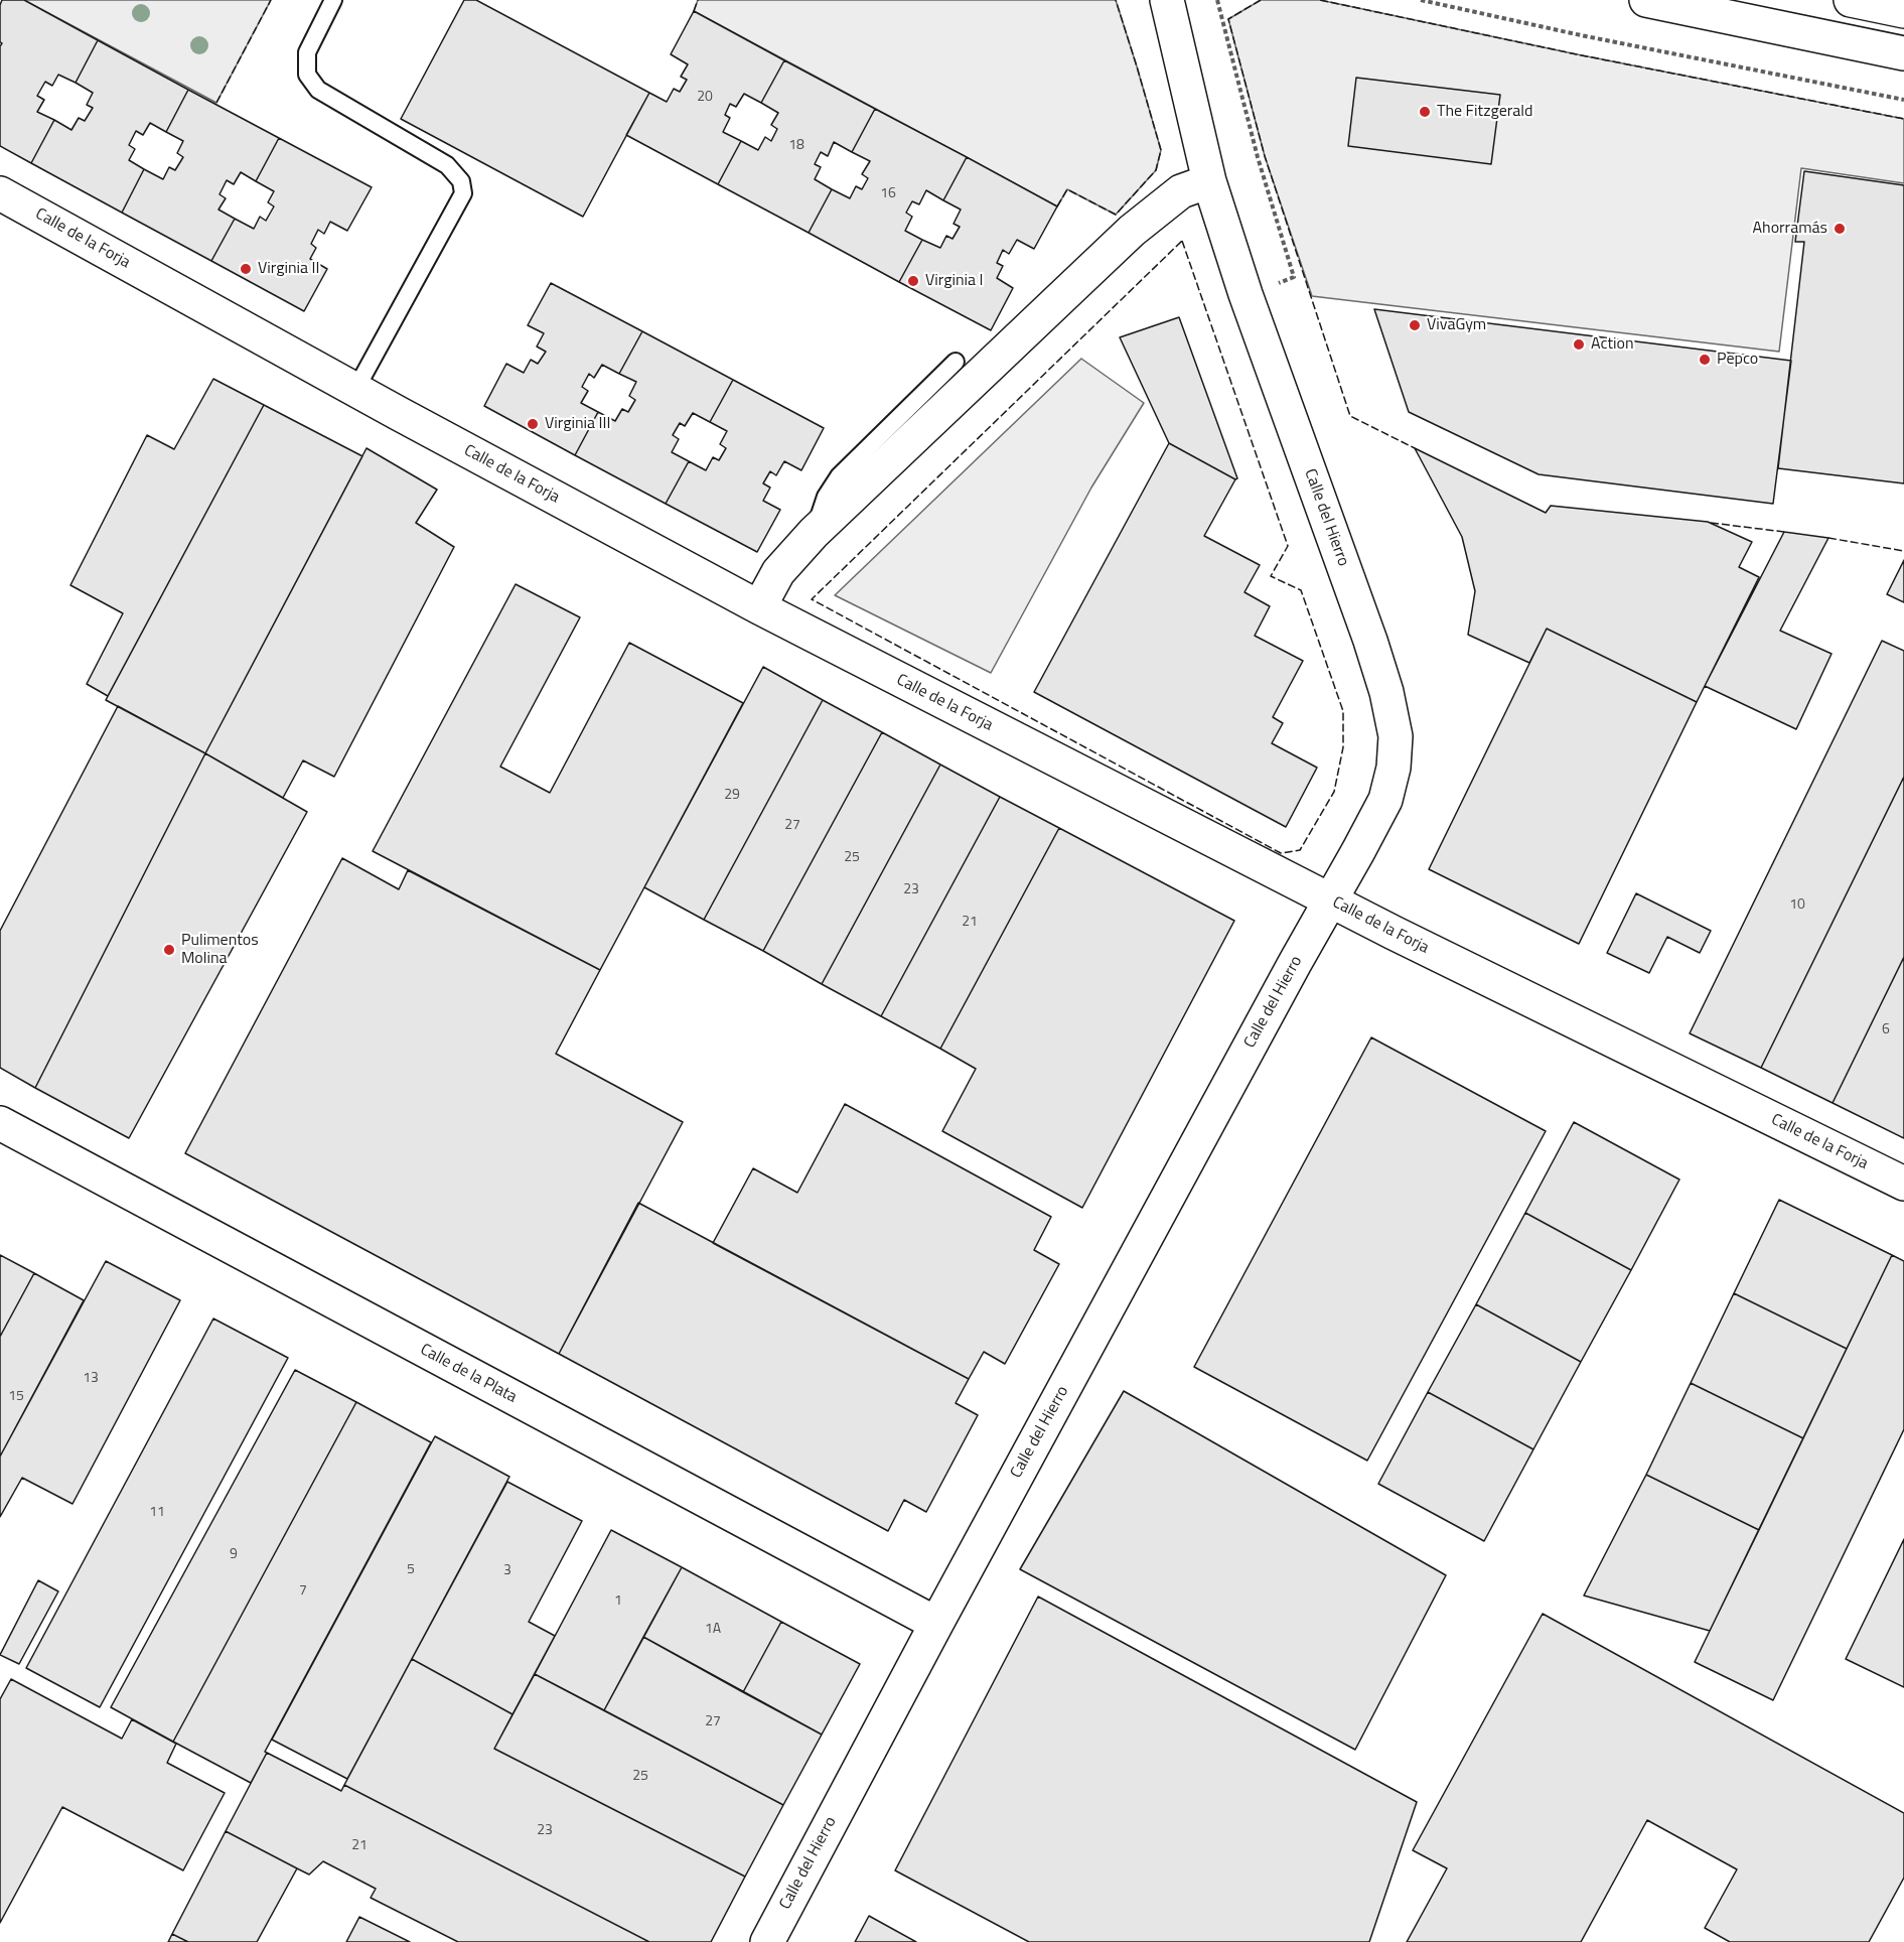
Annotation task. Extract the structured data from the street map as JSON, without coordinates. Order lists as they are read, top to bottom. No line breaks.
{"streets":{"street":["Calle de la Forja","Calle del Hierro","Calle de la Plata"]},"crossings":[["Calle de la Forja","Calle del Hierro"],["Calle del Hierro","Calle de la Plata"]],"places":["The Fitzgerald","Ahorramás","Virginia II","Virginia I","VivaGym","Action","Pepco","Virginia III","Pulimentos Molina"],"house_numbers":["20","18","16","29","27","25","23","10","21","6","13","15","11","9","5","3","7","1","1A","27","25","23","21"]}
